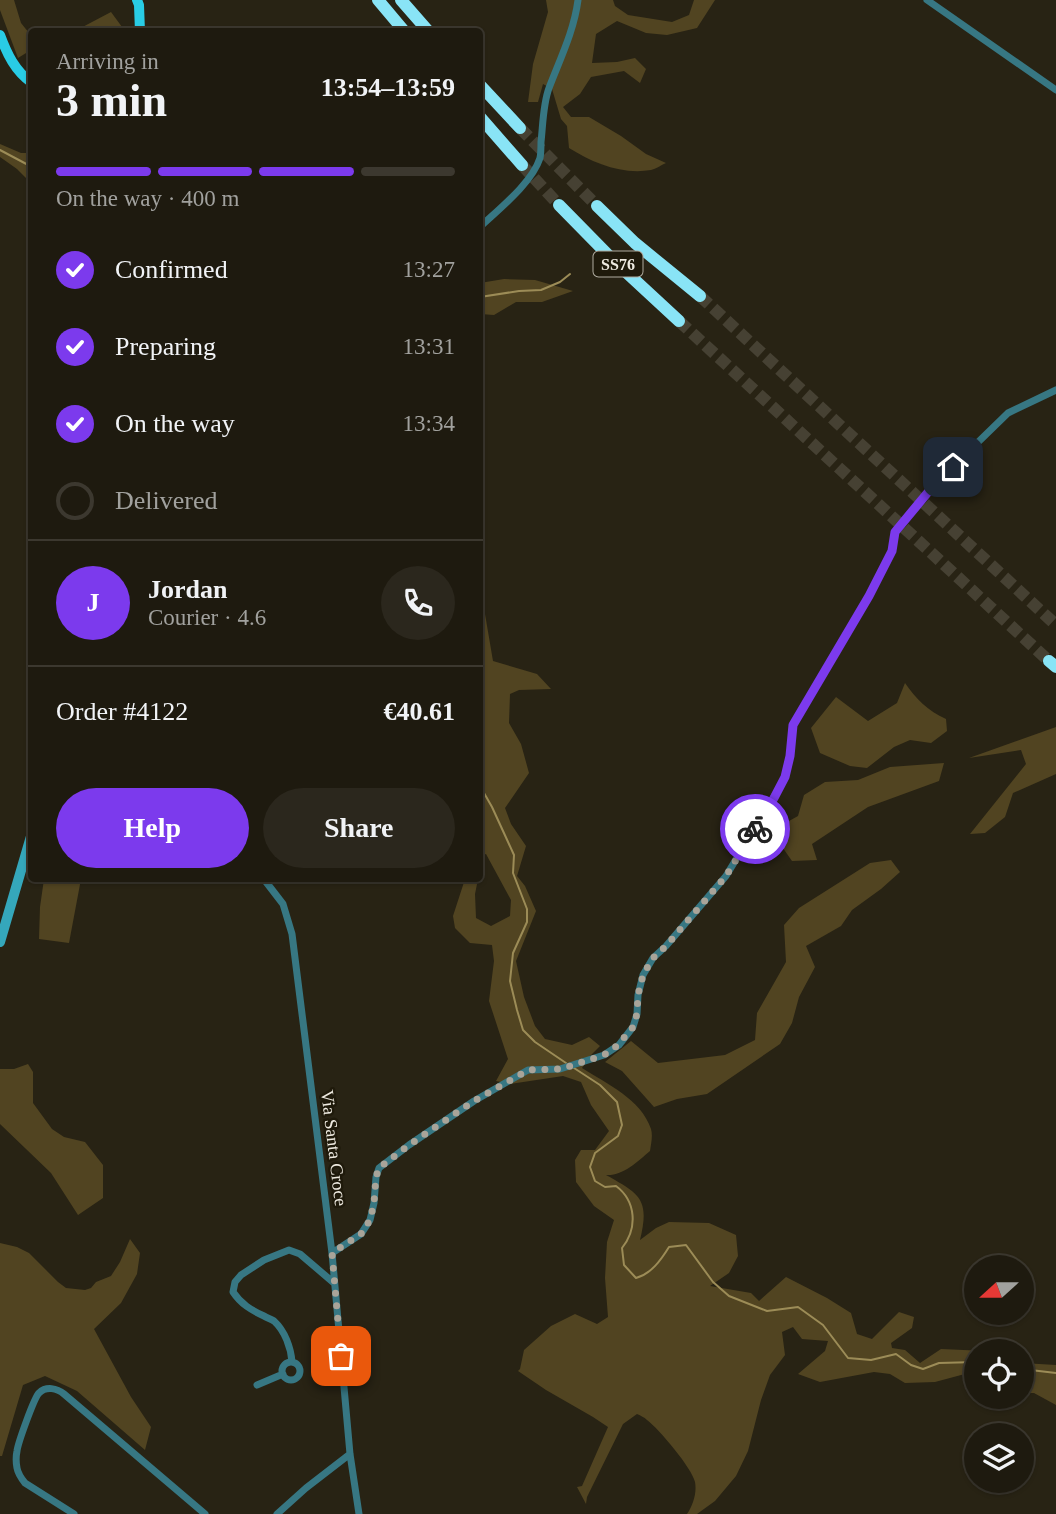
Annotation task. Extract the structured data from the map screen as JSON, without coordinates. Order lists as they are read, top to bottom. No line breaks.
{"streets":{"highway":["SS76"],"street":["Via Santa Croce"]},"north":"left","page":{"heading":["3 min","Arriving in","13:54–13:59"],"panel":["Jordan","Courier · 4.6","Order #4122","€40.61"],"bar":"On the way · 400 m","list":[["Confirmed","13:27"],["Preparing","13:31"],["On the way","13:34"],"Delivered"],"round":"J","buttons":["Help","Share"]}}
